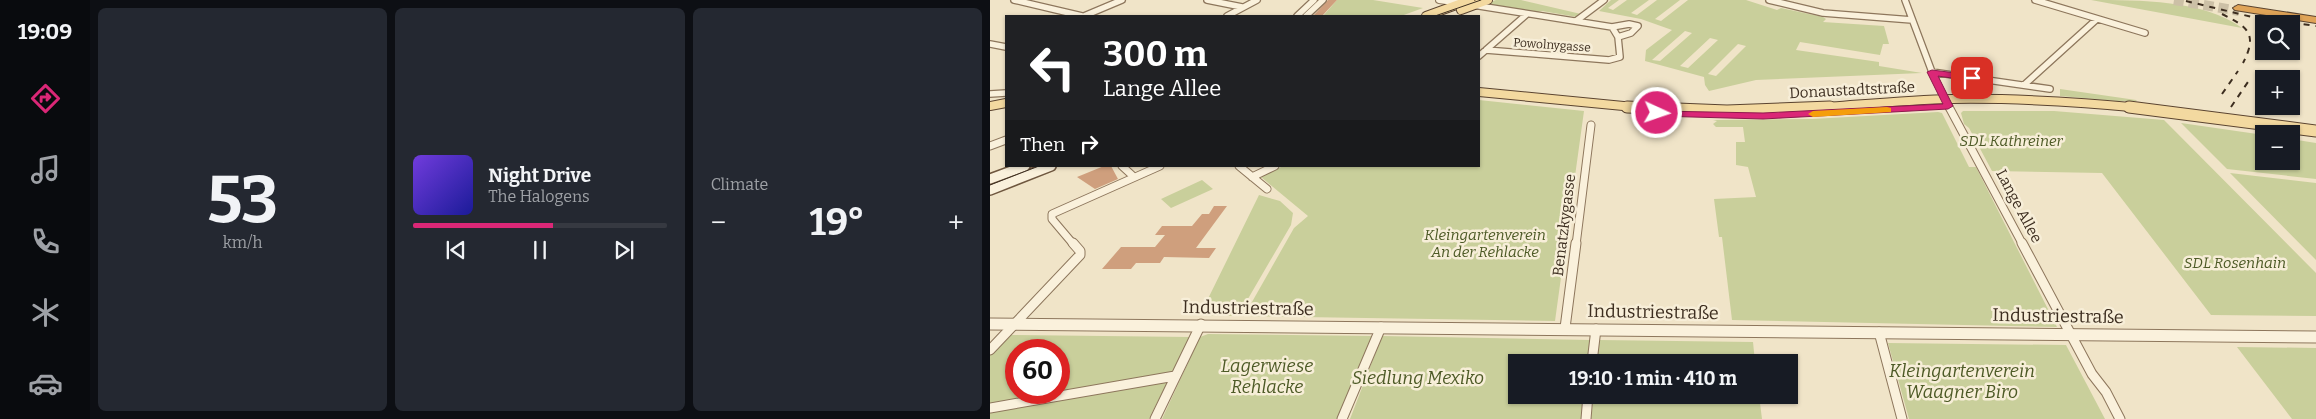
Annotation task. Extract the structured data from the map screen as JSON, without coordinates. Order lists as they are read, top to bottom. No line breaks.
{"streets":{"main road":["Donaustadtstraße"],"street":["Powolnygasse","Lange Allee","Benatzkygasse","Industriestraße"]},"crossings":[["Donaustadtstraße","Lange Allee"],["Lange Allee","Industriestraße"],["Benatzkygasse","Industriestraße"]],"parks":["SDL Kathreiner","Kleingartenverein An der Rehlacke","SDL Rosenhain","Lagerwiese Rehlacke","Kleingartenverein Waagner Biro","Siedlung Mexiko"],"page":{"tabs":"19:09","tile":[["53","km/h"],"Climate"],"map_buttons":["+","−"],"turn":["300 m","Lange Allee"],"then":"Then","song":["Night Drive","The Halogens"],"heat":["−","19°","+"],"limit":"60","trip":"19:10 · 1 min · 410 m"}}
